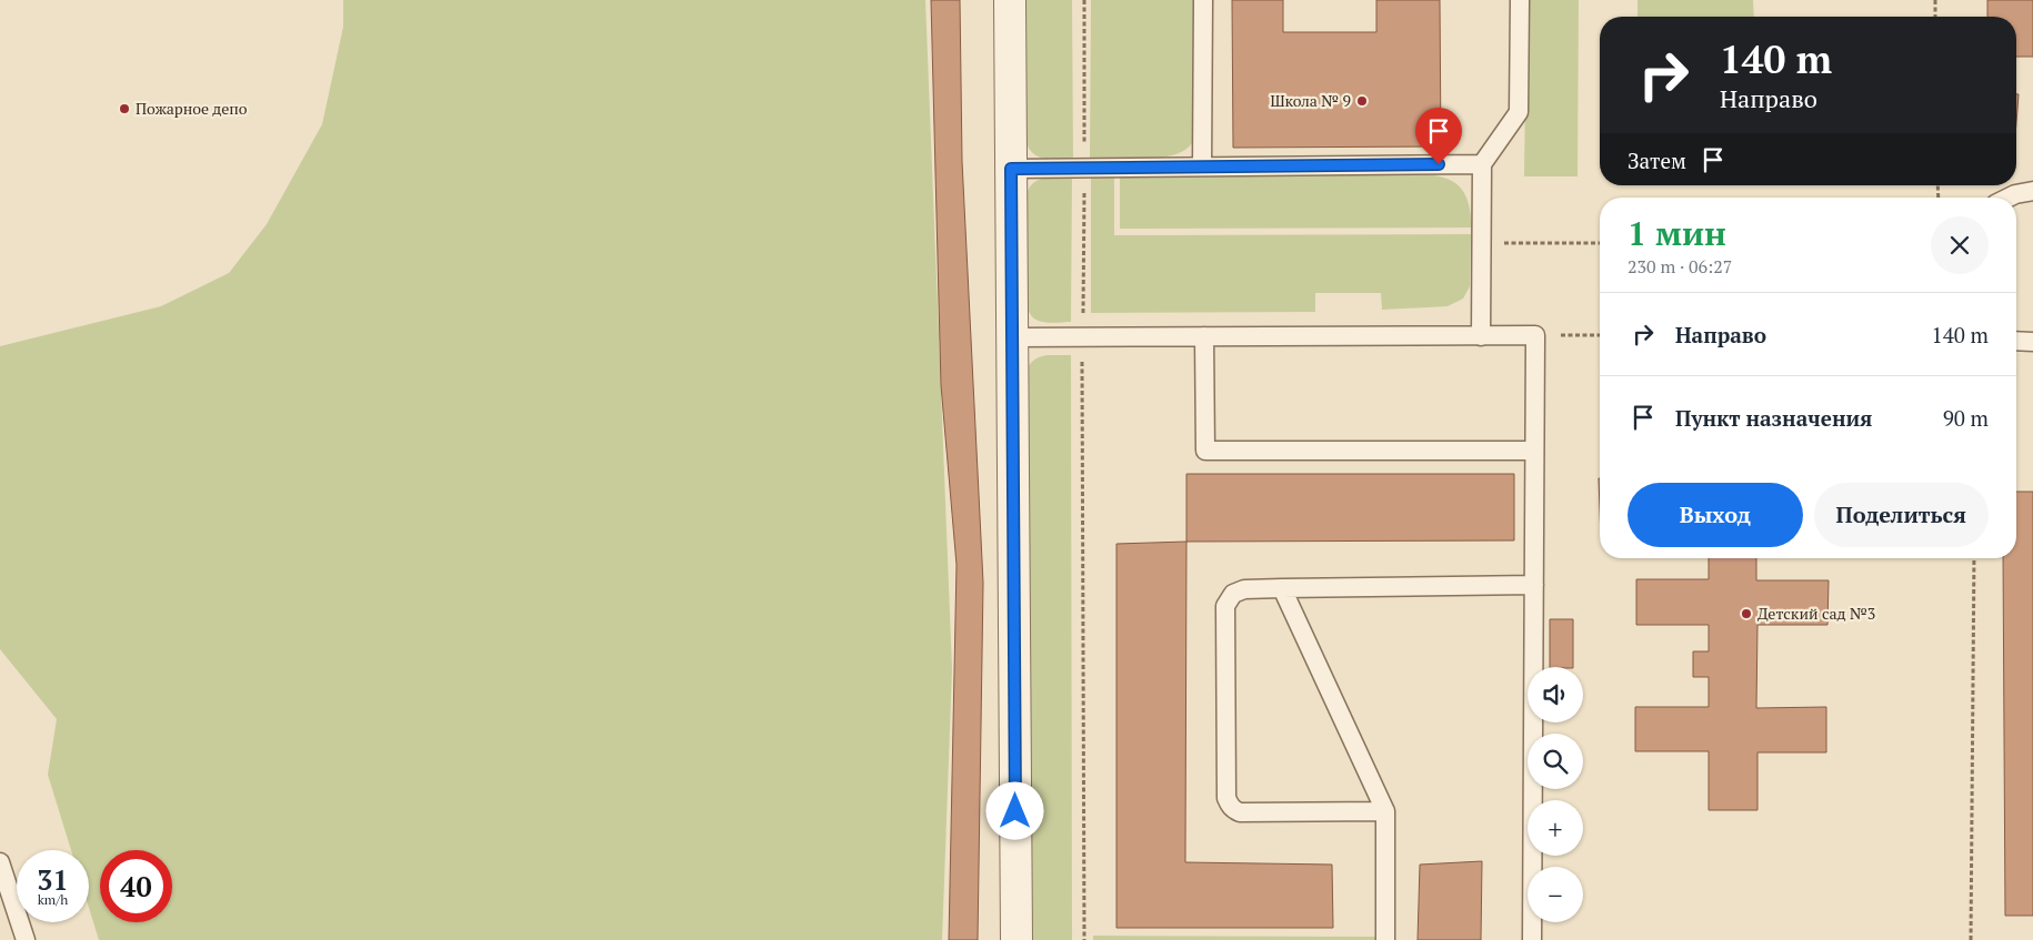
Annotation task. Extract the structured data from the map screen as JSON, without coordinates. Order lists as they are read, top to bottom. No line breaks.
{"places":["Школа № 9","Пожарное депо","Детский сад №3"],"page":{"turn":["140 m","Направо"],"then":"Затем","heading":["1 мин","230 m · 06:27"],"list":[{"name":"Направо","value":"140 m"},{"name":"Пункт назначения","value":"90 m"}],"buttons":["Выход","Поделиться"],"map_buttons":["+","−"],"speed":"31 km/h","limit":"40"}}
